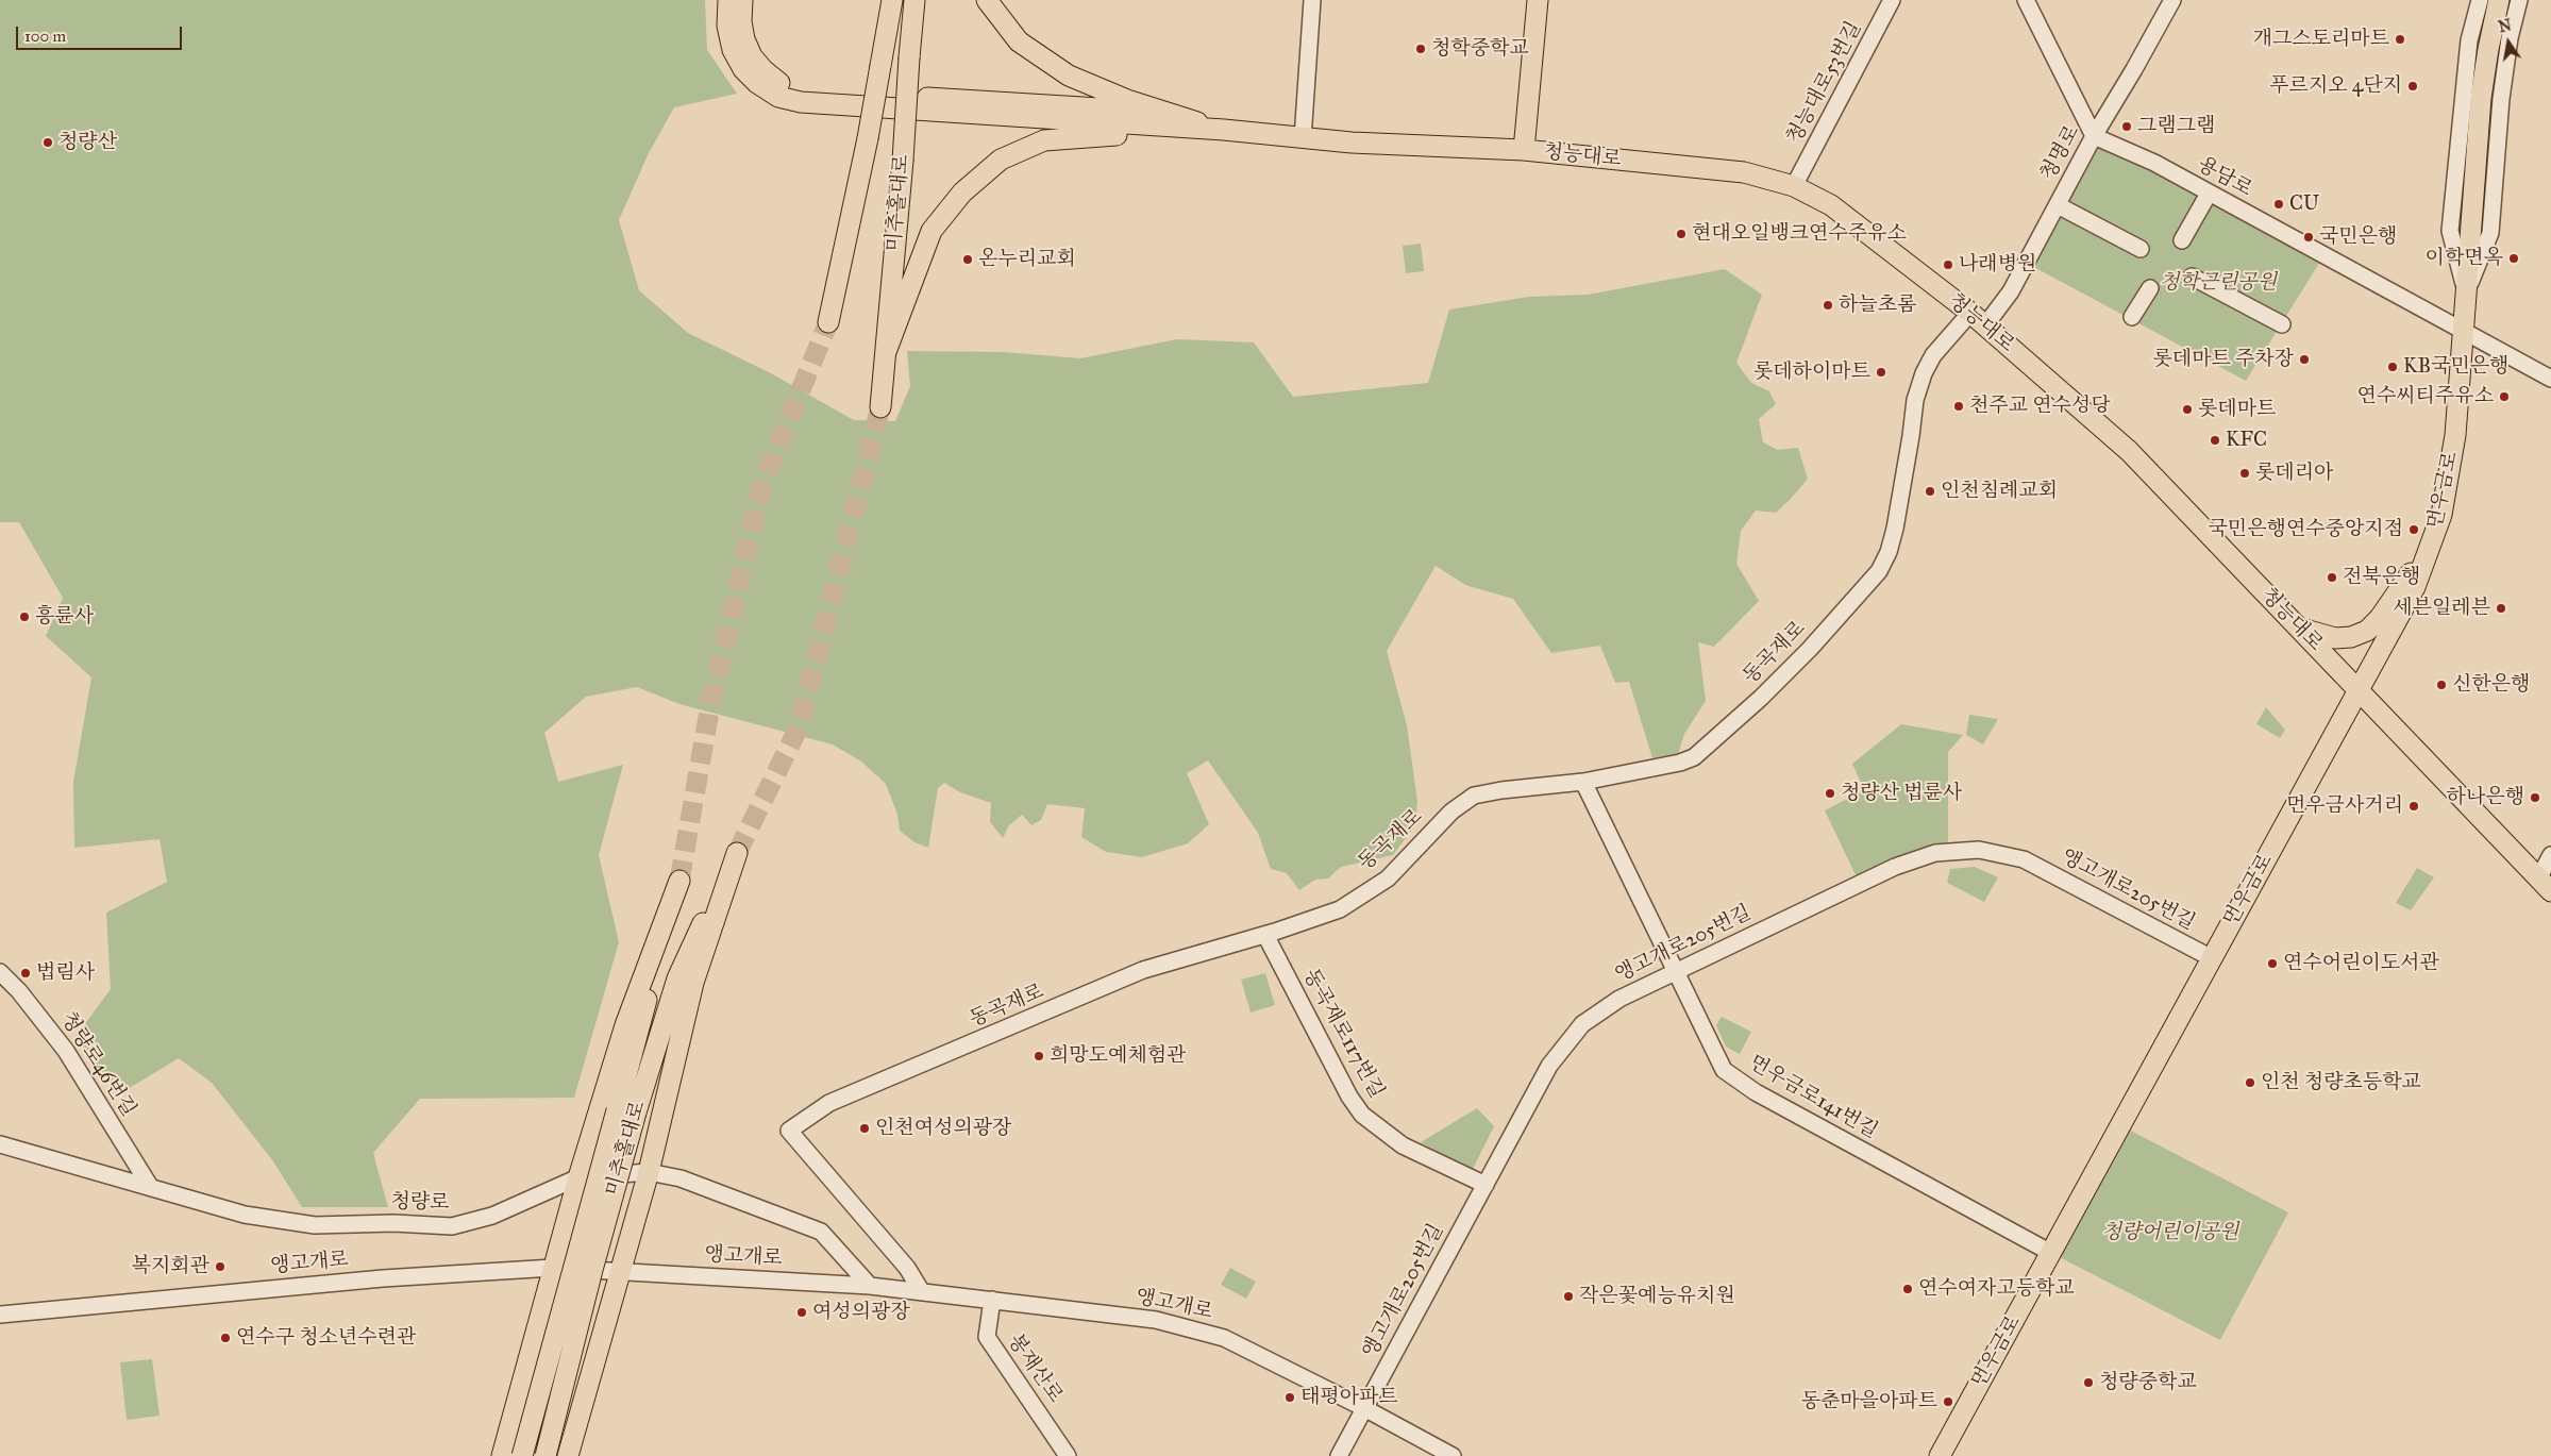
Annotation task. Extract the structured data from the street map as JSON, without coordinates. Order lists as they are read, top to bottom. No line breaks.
{"streets":{"main road":["청능대로","미추홀대로","먼우금로"],"street":["청능대로53번길","청명로","용담로","동곡재로","앵고개로205번길","동곡재로117번길","청량로46번길","먼우금로141번길","청량로","앵고개로","봉재산로"]},"crossings":[["청능대로53번길","청능대로"],["청명로","청능대로"],["청명로","용담로"],["청명로","동곡재로"],["청능대로","먼우금로"],["청능대로","동곡재로"],["용담로","먼우금로"],["미추홀대로","청량로"],["먼우금로","앵고개로205번길"],["먼우금로","먼우금로141번길"],["동곡재로","동곡재로117번길"],["동곡재로","먼우금로141번길"],["동곡재로","앵고개로"],["앵고개로205번길","동곡재로117번길"],["앵고개로205번길","먼우금로141번길"],["앵고개로205번길","앵고개로"],["청량로46번길","청량로"],["청량로","앵고개로"],["앵고개로","봉재산로"]],"parks":["청학근린공원","청량어린이공원"],"places":["개그스토리마트","청학중학교","푸르지오 4단지","그램그램","청량산","CU","현대오일뱅크연수주유소","국민은행","이학면옥","온누리교회","나래병원","하늘초롬","롯데마트 주차장","KB국민은행","롯데하이마트","연수씨티주유소","천주교 연수성당","롯데마트","KFC","롯데리아","인천침례교회","국민은행연수중앙지점","전북은행","세븐일레븐","흥륜사","신한은행","청량산 법륜사","하나은행","먼우금사거리","연수어린이도서관","법림사","희망도예체험관","인천 청량초등학교","인천여성의광장","복지회관","연수여자고등학교","작은꽃예능유치원","여성의광장","연수구 청소년수련관","청량중학교","태평아파트","동춘마을아파트"],"scale_bar":"100 m","north":"top"}
